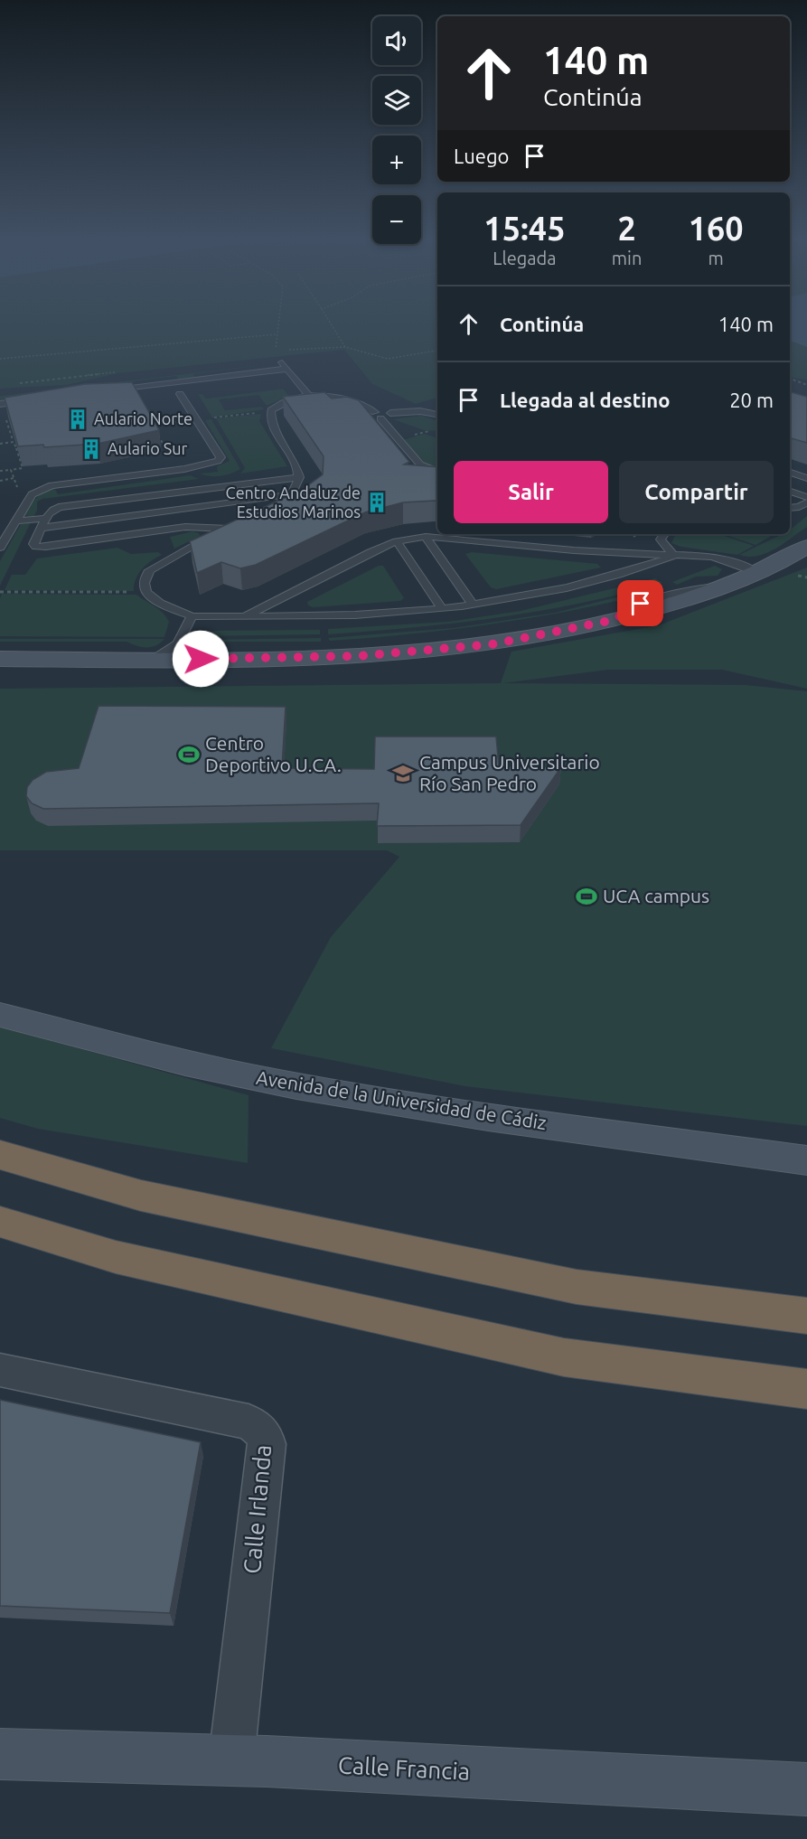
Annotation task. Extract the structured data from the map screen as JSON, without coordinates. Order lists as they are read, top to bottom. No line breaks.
{"streets":{"street":["Avenida de la Universidad de Cádiz","Calle Irlanda","Calle Francia"]},"crossings":[["Calle Irlanda","Calle Francia"]],"places":{"building":["Aulario Norte","Aulario Sur","Centro Andaluz de Estudios Marinos"],"sports":["Centro Deportivo U.CA.","UCA campus"],"school or university":["Campus Universitario Río San Pedro"]},"page":{"map_buttons":["+","−"],"turn":["140 m","Continúa"],"then":"Luego","eta":["15:45","Llegada","2","min","160","m"],"list":[{"name":"Continúa","value":"140 m"},{"name":"Llegada al destino","value":"20 m"}],"buttons":["Salir","Compartir"]}}
